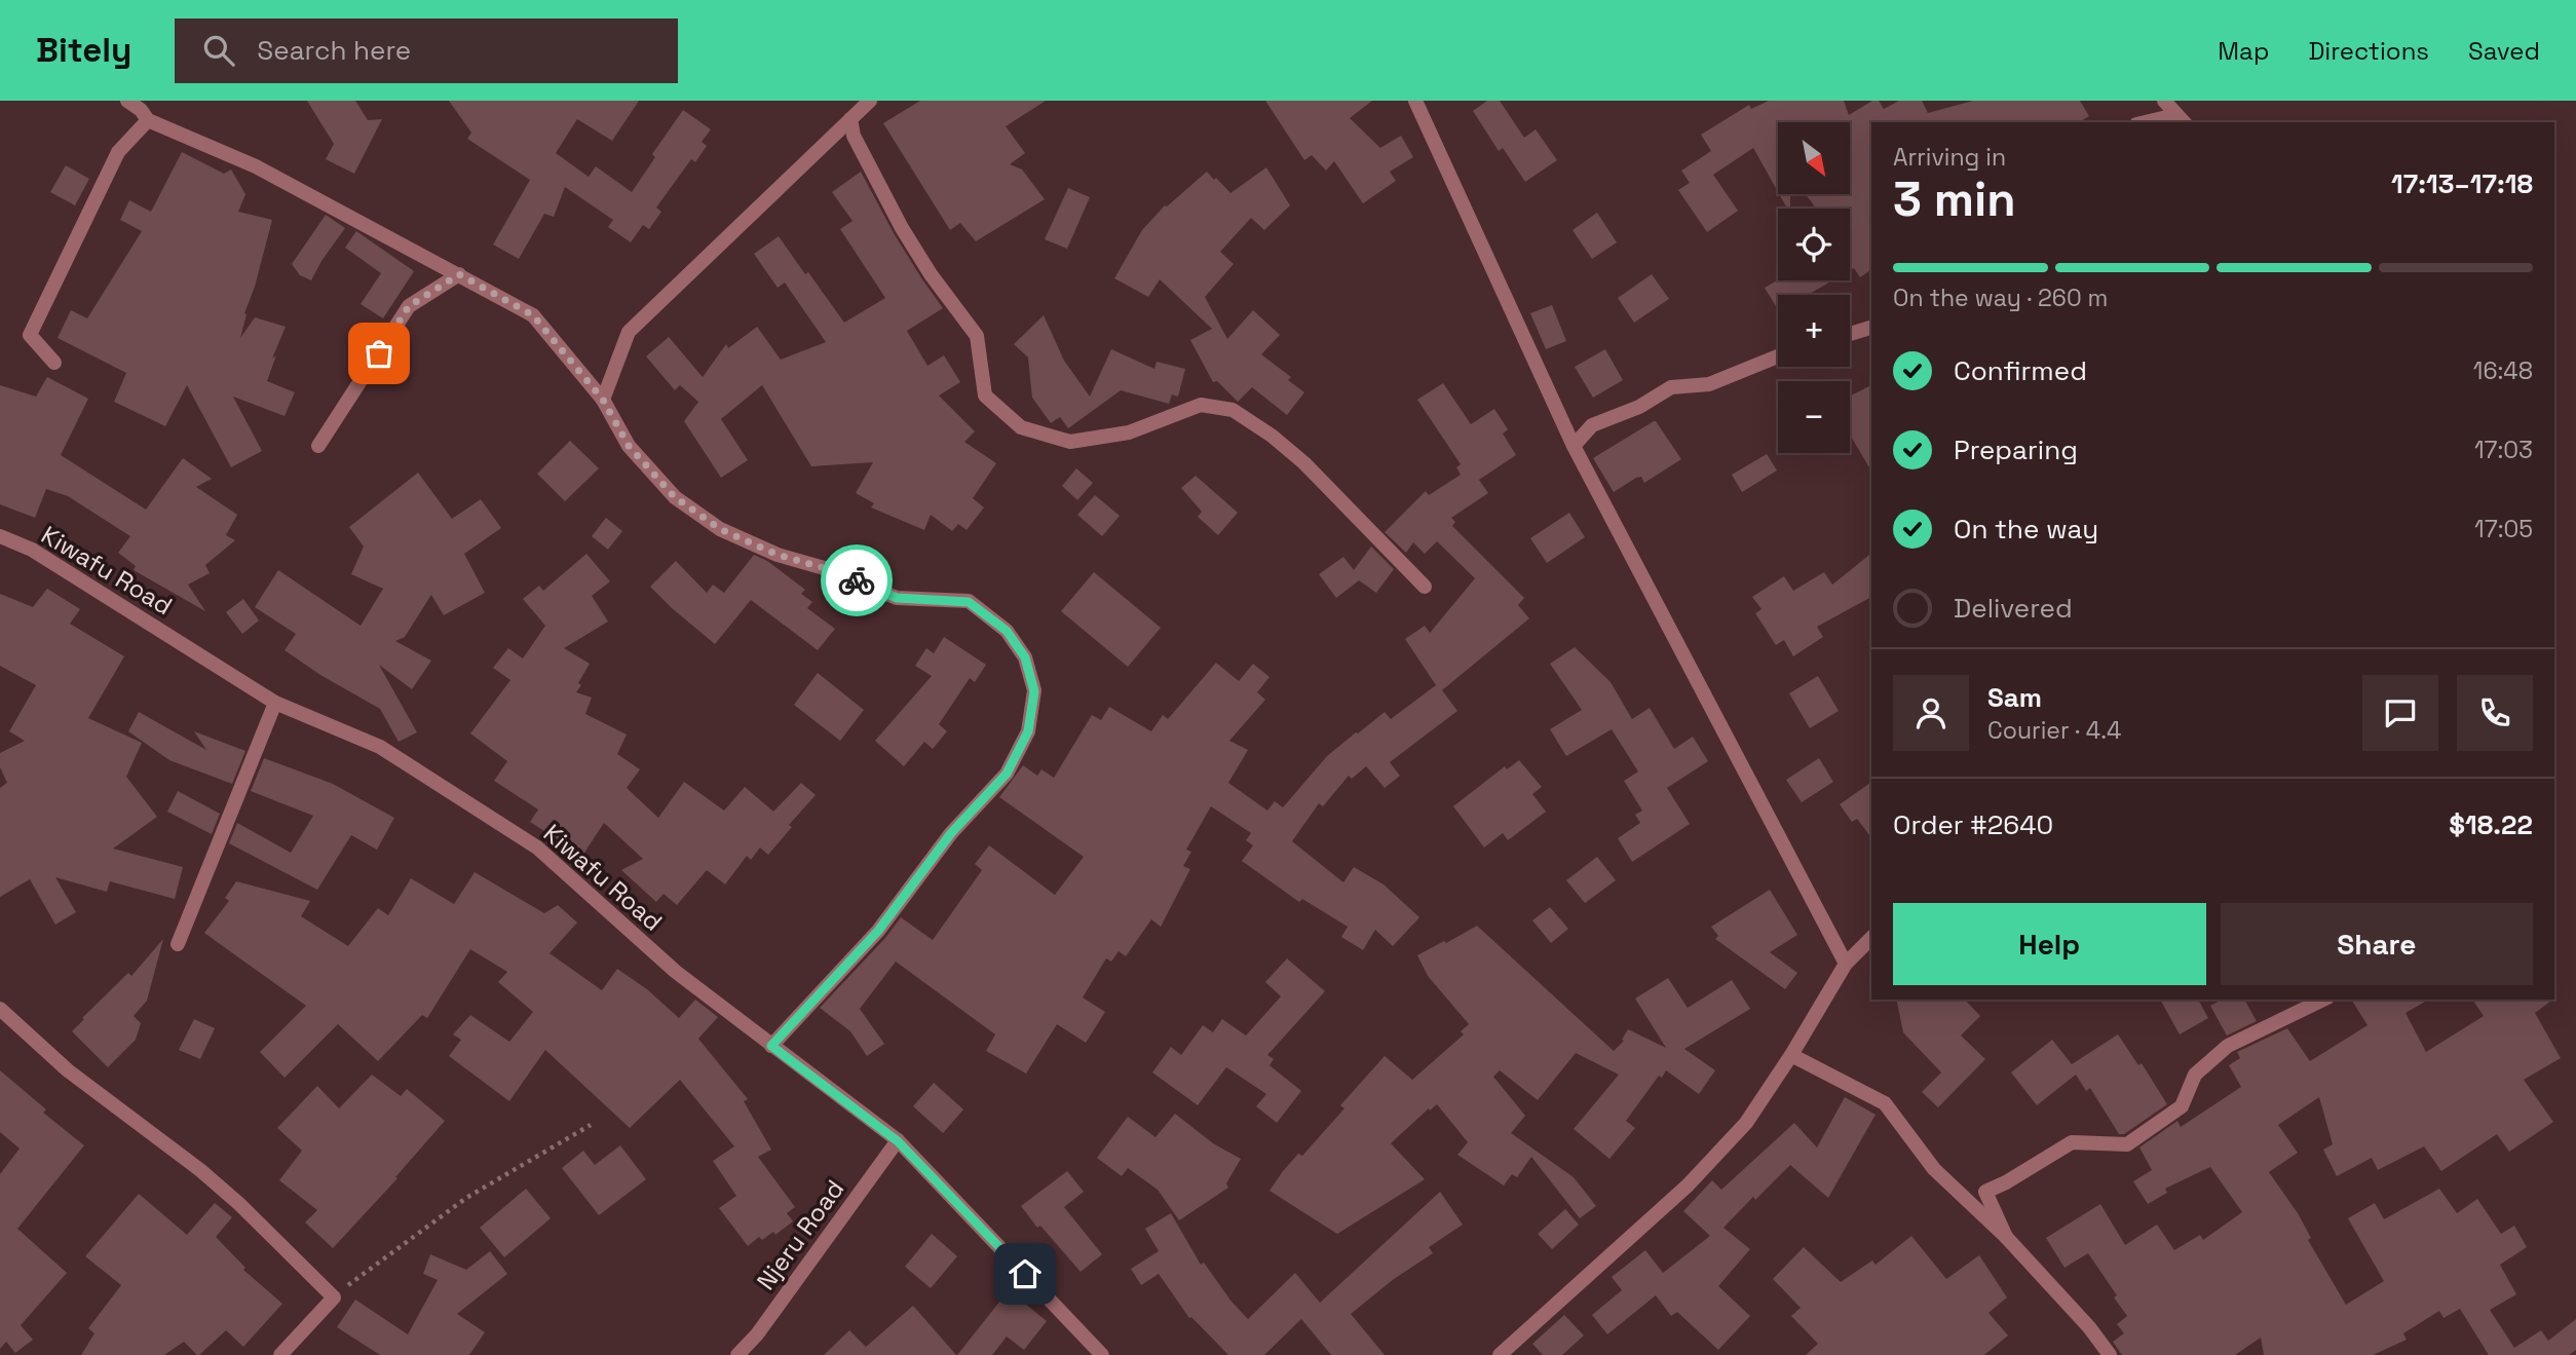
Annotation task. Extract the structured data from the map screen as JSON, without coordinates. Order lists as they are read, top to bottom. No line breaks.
{"streets":{"street":["Kiwafu Road","Njeru Road"]},"crossings":[["Kiwafu Road","Njeru Road"]],"north":"bottom right","page":{"header":"Bitely","search":"Search here","nav":["Map","Directions","Saved"],"map_buttons":["+","−"],"heading":["3 min","Arriving in","17:13–17:18"],"panel":["Sam","Courier · 4.4","Order #2640","$18.22"],"bar":"On the way · 260 m","list":[["Confirmed","16:48"],["Preparing","17:03"],["On the way","17:05"],"Delivered"],"buttons":["Help","Share"]}}
